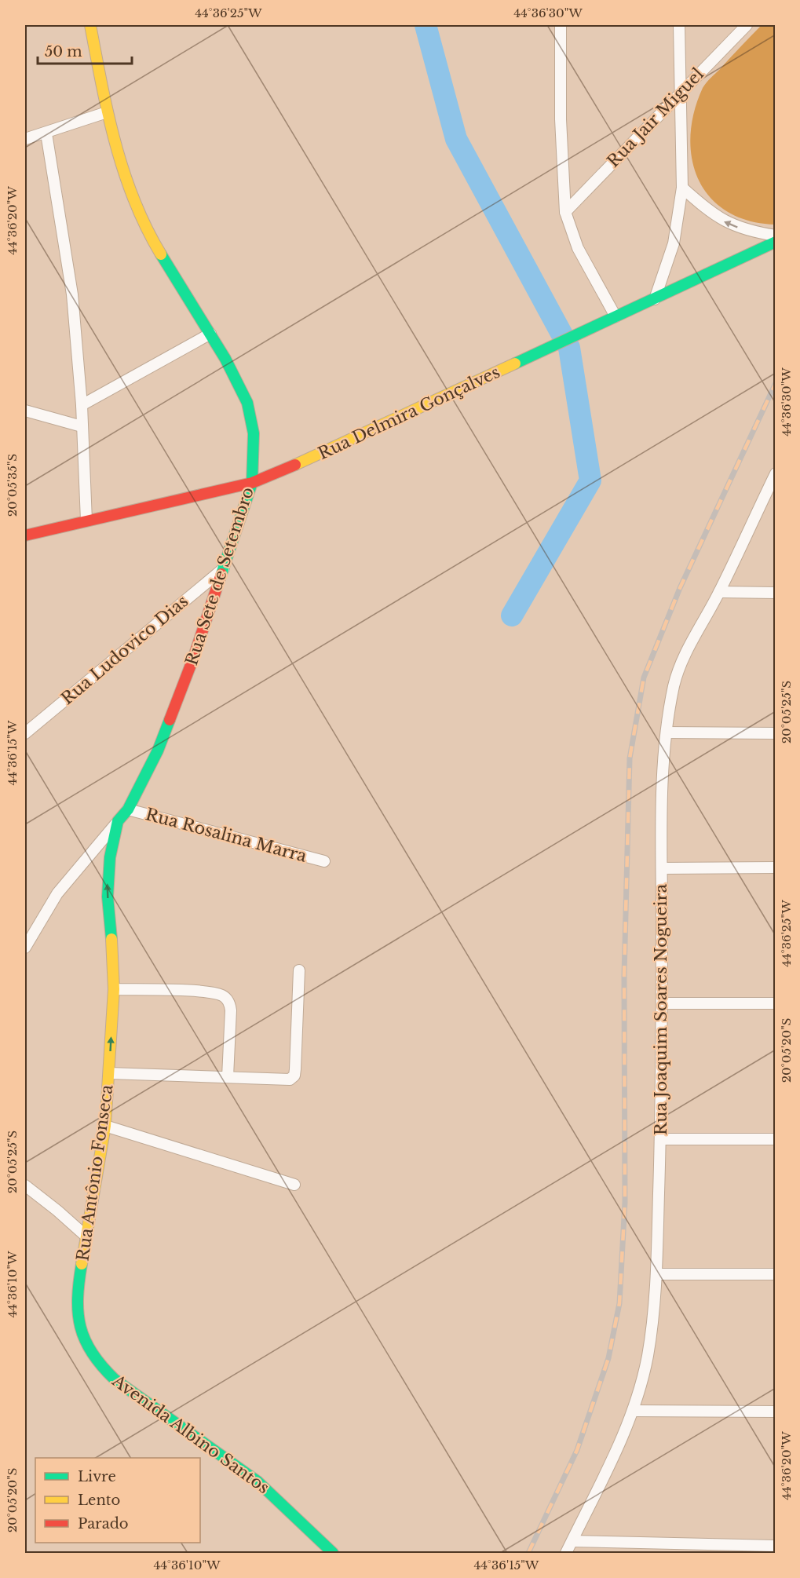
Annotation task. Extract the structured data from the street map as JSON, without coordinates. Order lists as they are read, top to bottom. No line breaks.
{"streets":{"street":["Rua Jair Miguel","Rua Delmira Gonçalves","Rua Sete de Setembro","Rua Ludovico Dias","Rua Rosalina Marra","Rua Joaquim Soares Nogueira","Rua Antônio Fonseca","Avenida Albino Santos"]},"crossings":[["Rua Delmira Gonçalves","Rua Sete de Setembro"],["Rua Sete de Setembro","Rua Ludovico Dias"],["Rua Sete de Setembro","Rua Rosalina Marra"],["Rua Sete de Setembro","Rua Antônio Fonseca"],["Rua Antônio Fonseca","Avenida Albino Santos"]],"one_way":["Rua Antônio Fonseca"],"legend":["Livre","Lento","Parado"],"scale_bar":"50 m","coordinates":["44°36'25\"W","44°36'30\"W","44°36'20\"W","20°05'35\"S","20°05'25\"S","44°36'15\"W","20°05'20\"S","44°36'10\"W"]}
